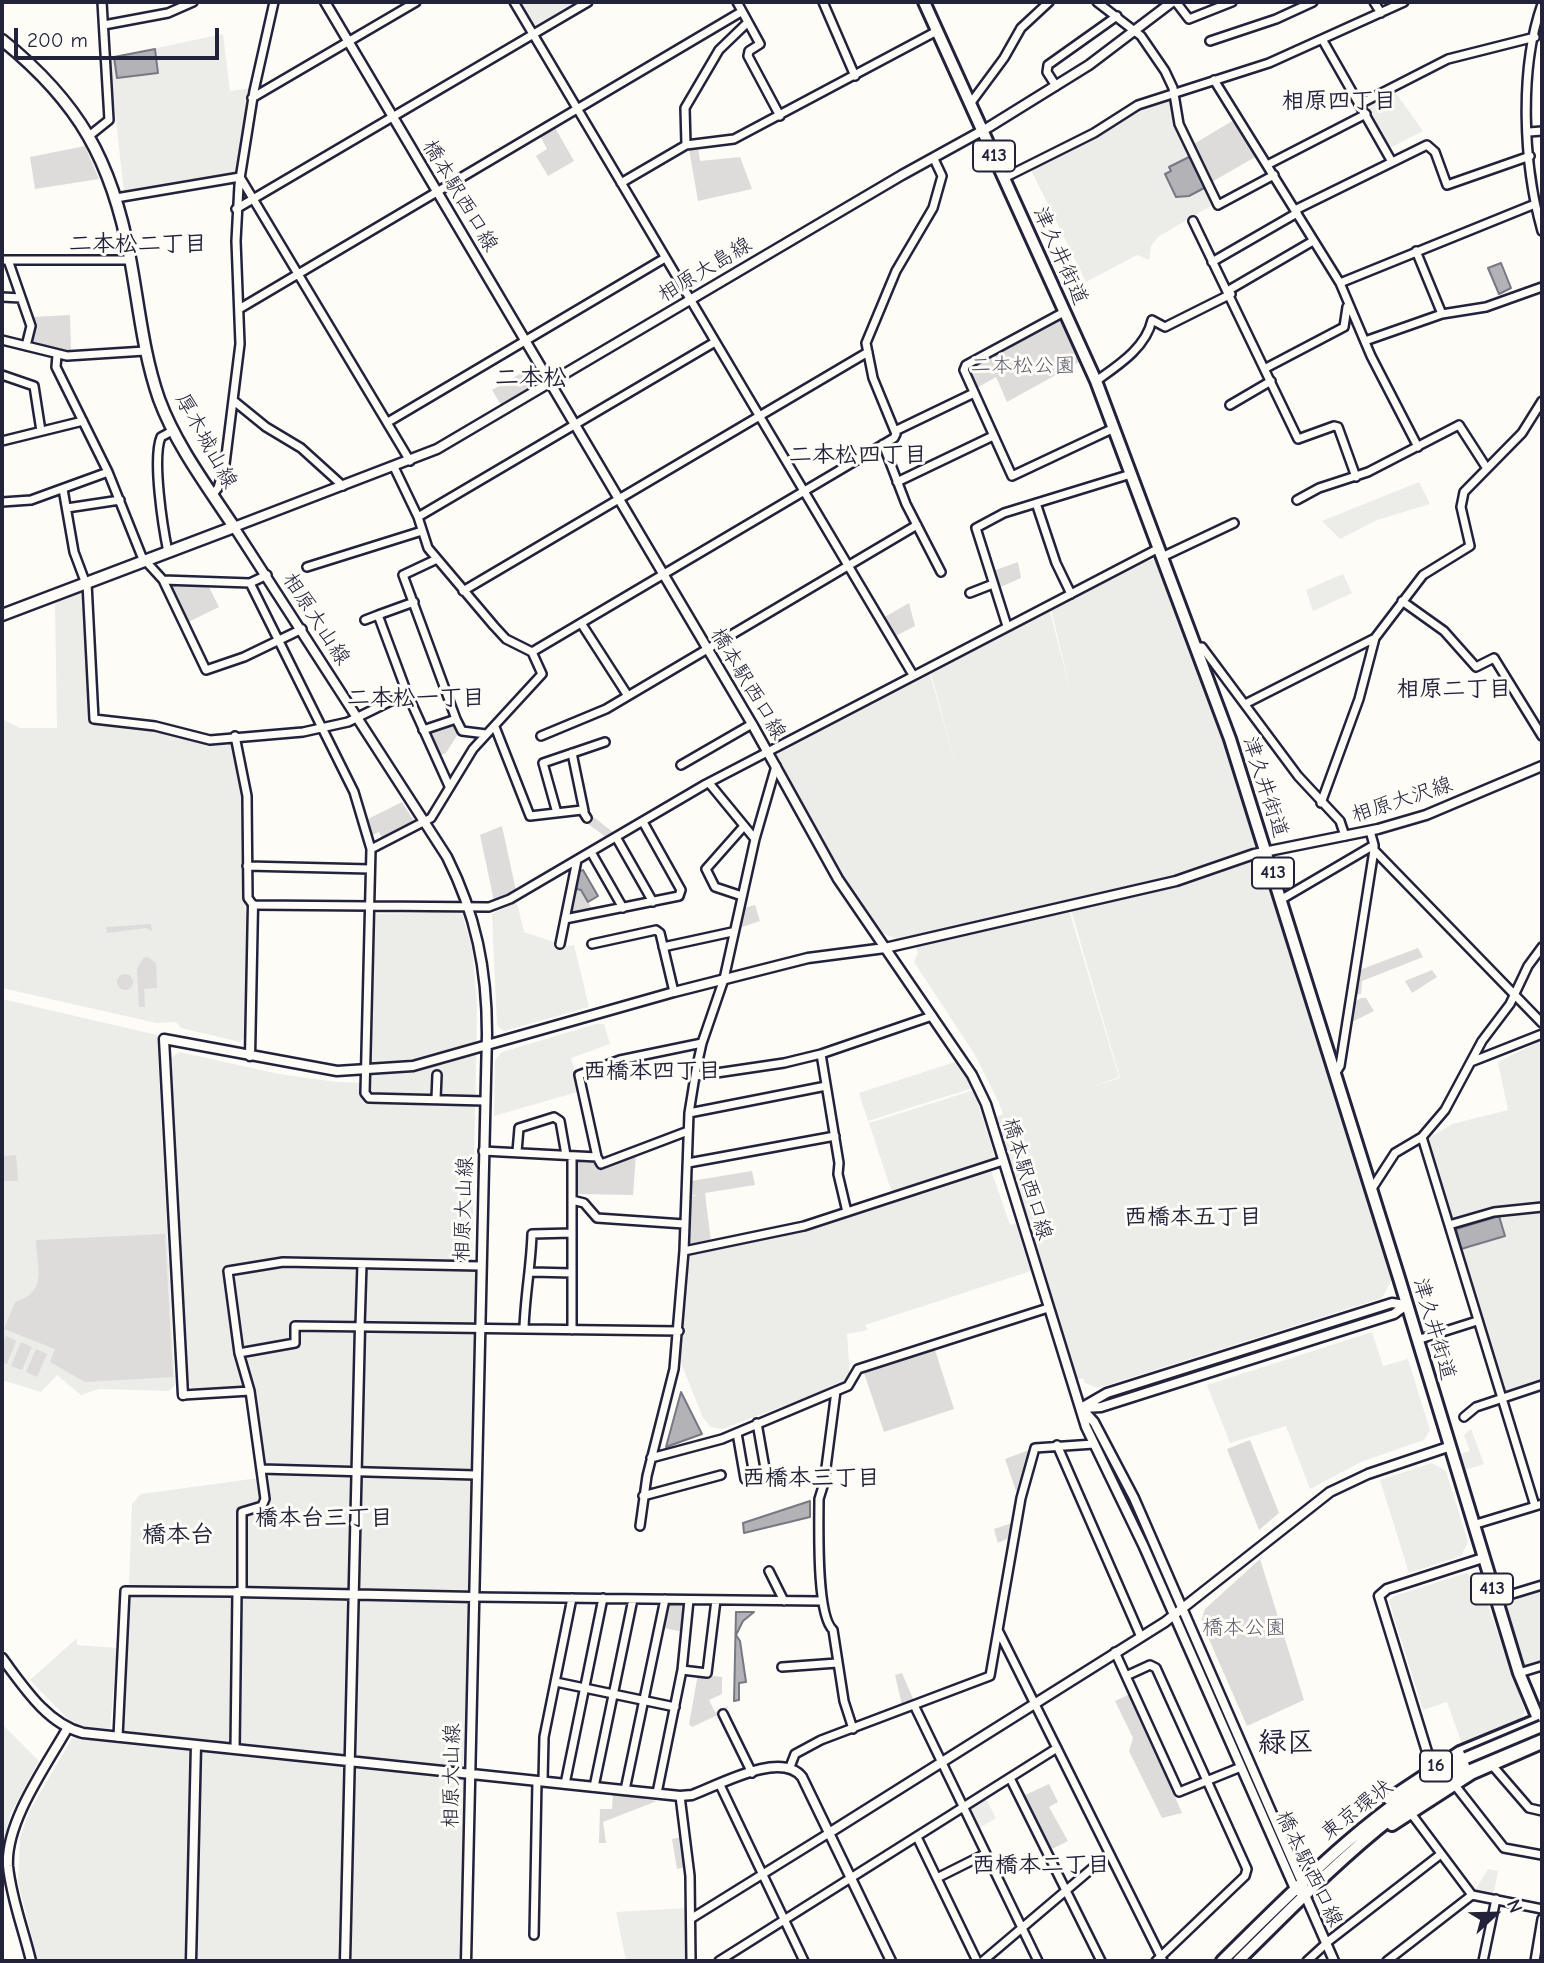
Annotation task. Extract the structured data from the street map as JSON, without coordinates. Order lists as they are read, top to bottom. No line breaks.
{"streets":{"highway":["413","津久井街道","16","東京環状"],"main road":["厚木城山線"],"street":["橋本駅西口線","相原大島線","相原大山線","相原大沢線"]},"crossings":[["橋本駅西口線","相原大島線"],["橋本駅西口線","相原大沢線"],["橋本駅西口線","東京環状"],["津久井街道","相原大島線"],["津久井街道","相原大沢線"],["津久井街道","16"],["津久井街道","東京環状"],["相原大島線","厚木城山線"],["相原大島線","相原大山線"],["厚木城山線","相原大山線"],["相原大山線","相原大沢線"],["16","東京環状"]],"districts":["相原四丁目","二本松二丁目","二本松","二本松四丁目","相原二丁目","二本松一丁目","西橋本四丁目","西橋本五丁目","西橋本三丁目","橋本台三丁目","橋本台","緑区","西橋本二丁目"],"parks":["二本松公園","橋本公園"],"scale_bar":"200 m","north":"right"}
